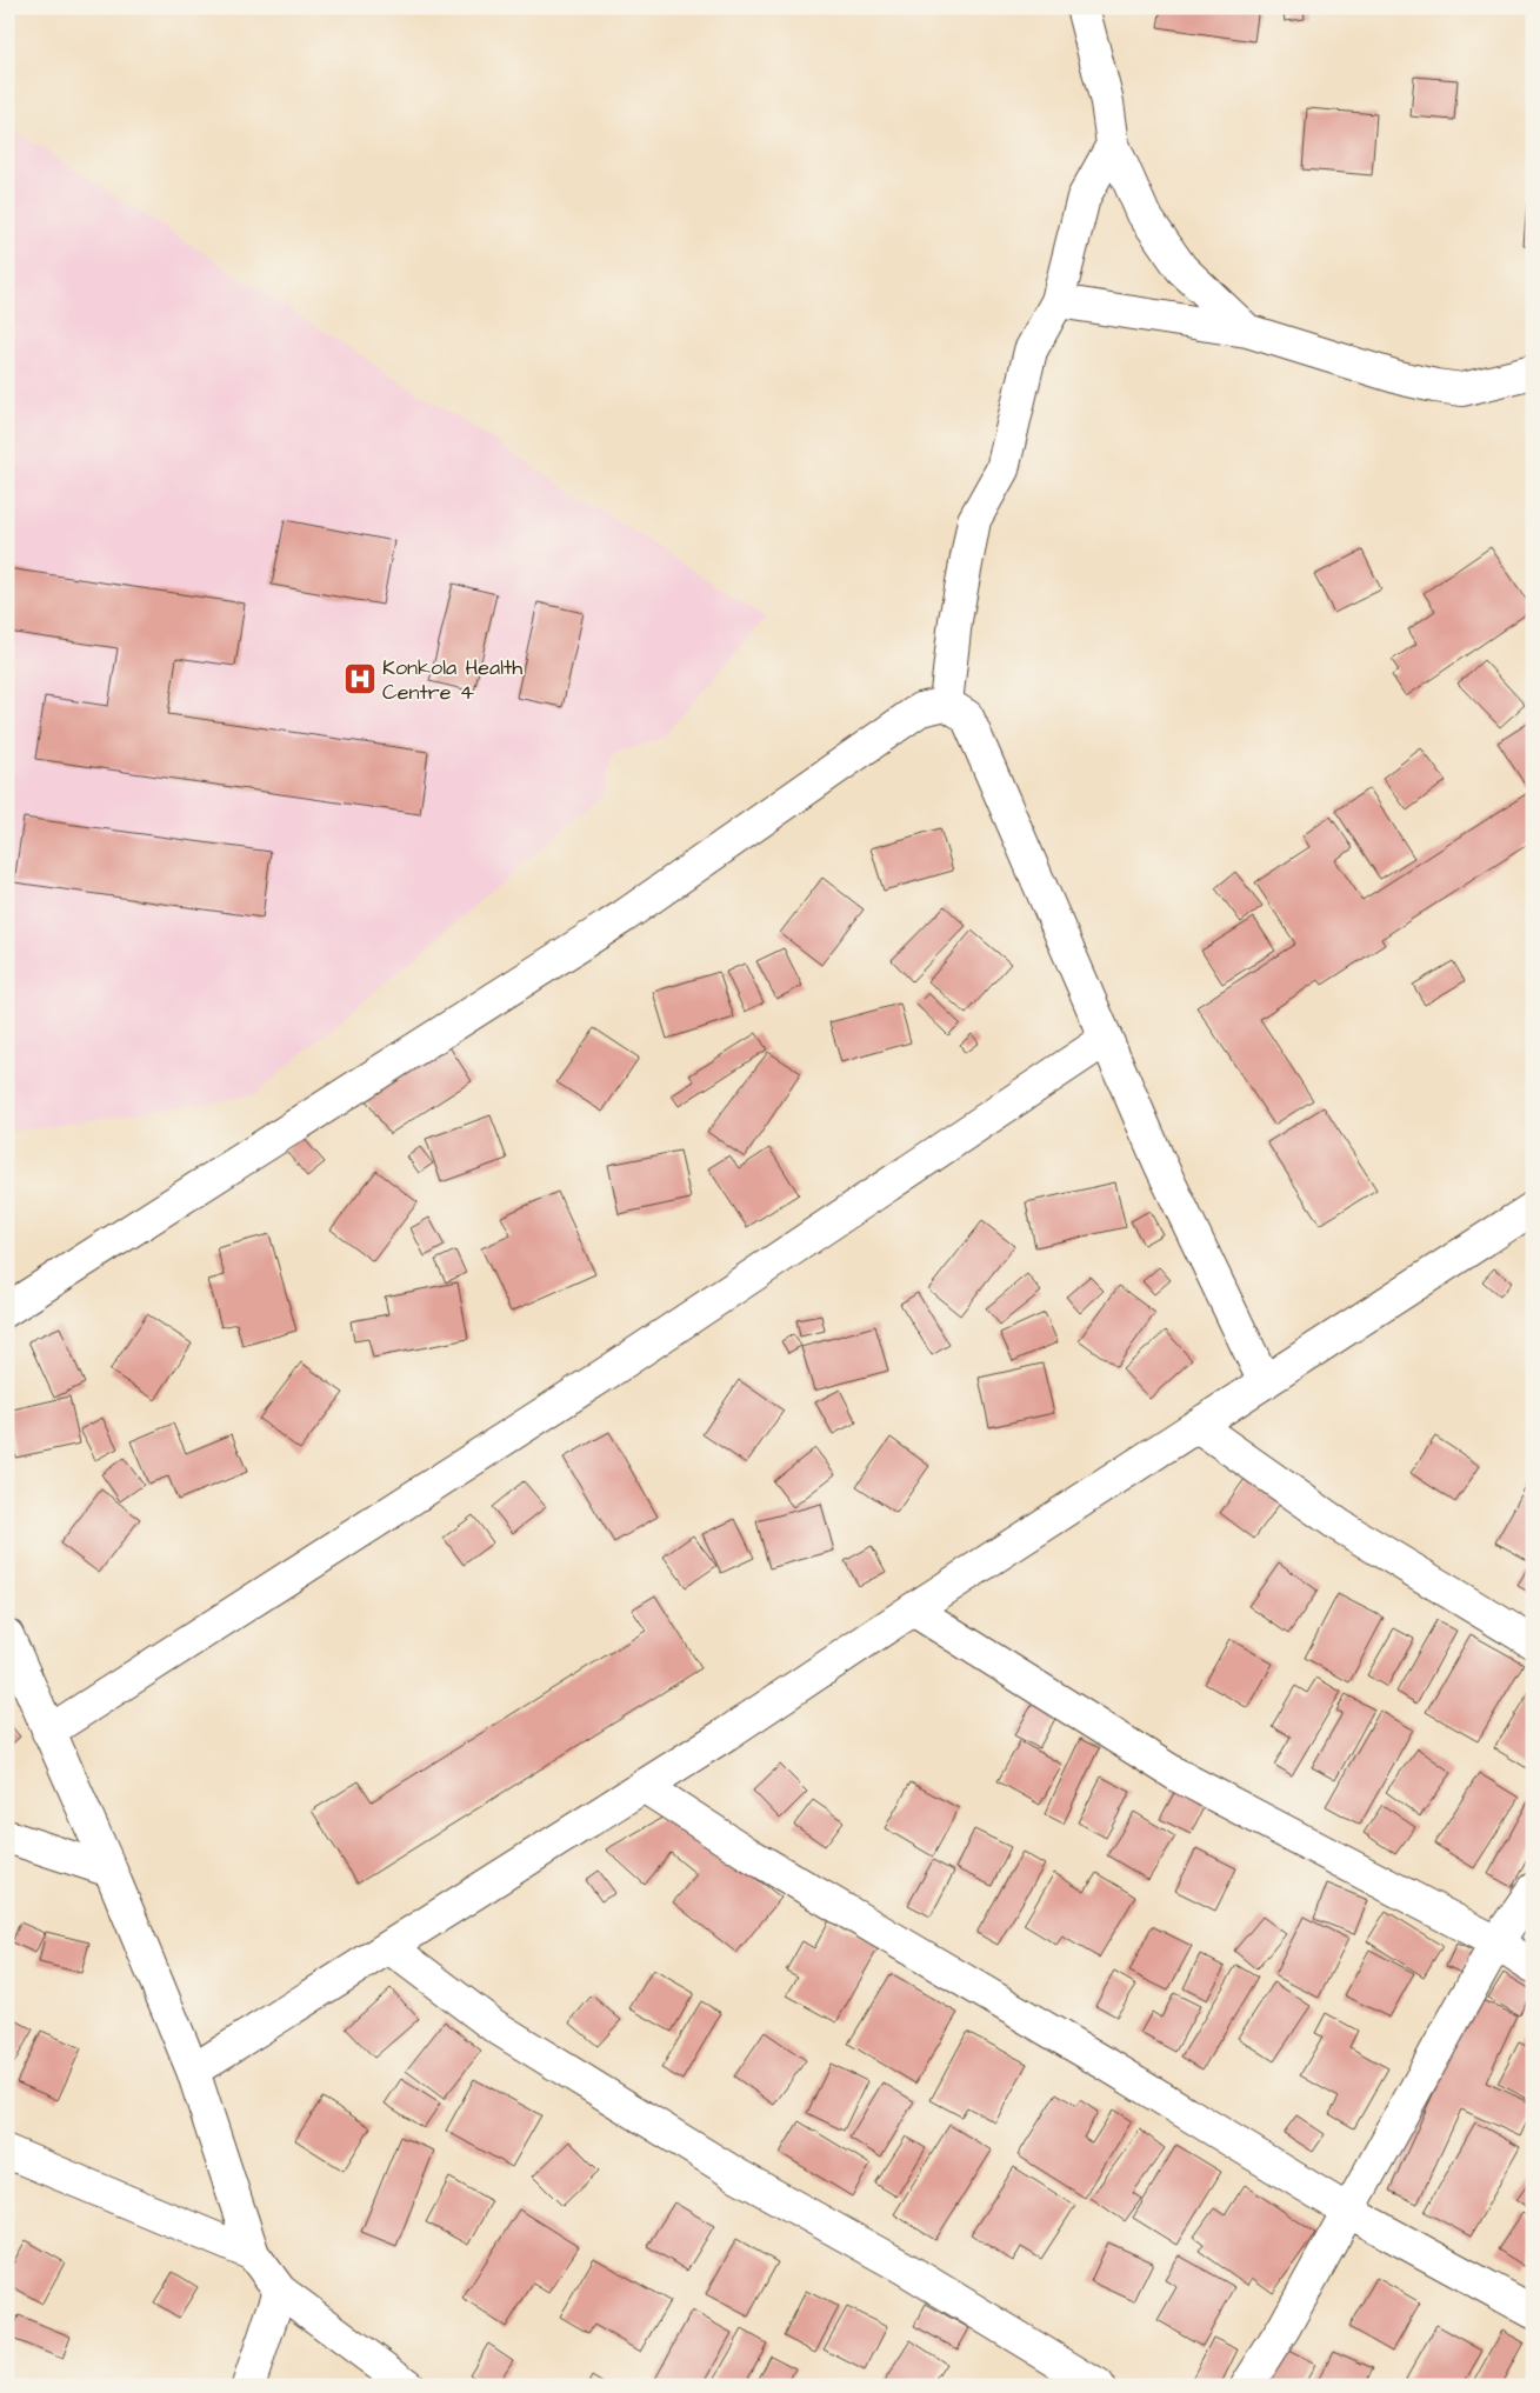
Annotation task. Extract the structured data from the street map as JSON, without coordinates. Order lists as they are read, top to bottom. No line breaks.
{"places":{"hospital":["Konkola Health Centre 4"]}}
